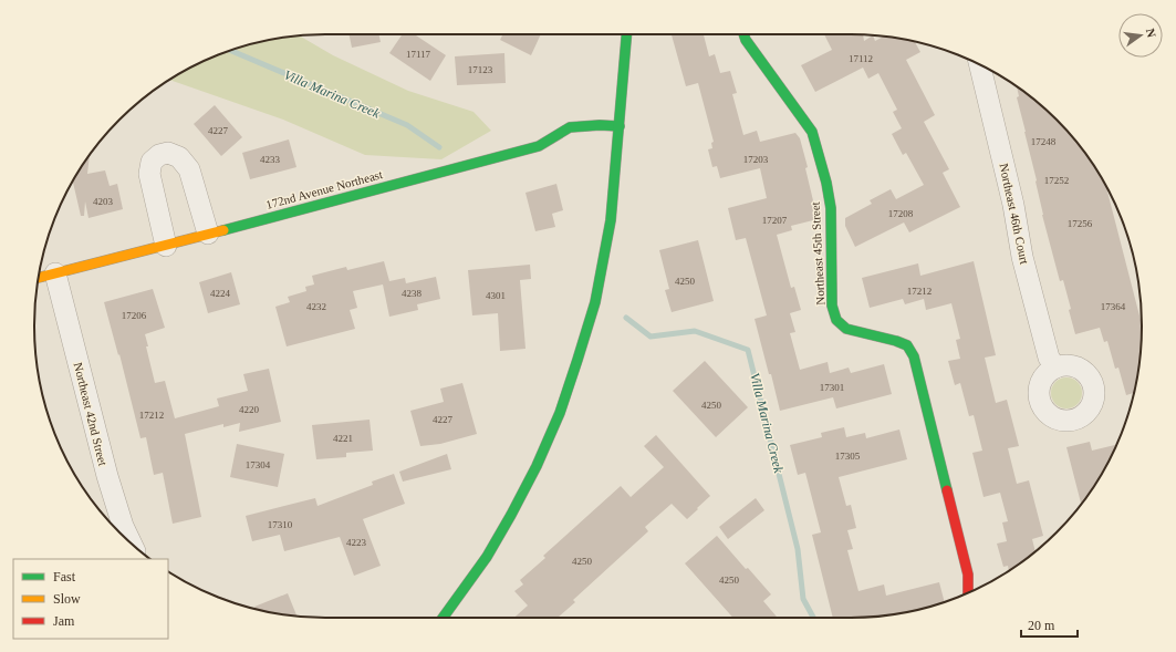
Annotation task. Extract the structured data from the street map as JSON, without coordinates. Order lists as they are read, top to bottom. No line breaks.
{"streets":{"street":["172nd Avenue Northeast","Northeast 46th Court","Northeast 45th Street","Northeast 42nd Street"]},"crossings":[["172nd Avenue Northeast","Northeast 42nd Street"]],"water":["Villa Marina Creek"],"house_numbers":["17117","17112","17123","4227","17248","4233","17203","17252","4203","17208","17207","17256","4250","17212","4224","4238","4301","4232","17364","17206","17301","4250","4220","17212","4227","4221","17305","17304","17310","4223","4250","4250"],"legend":["Fast","Slow","Jam"],"scale_bar":"20 m","north":"right"}
